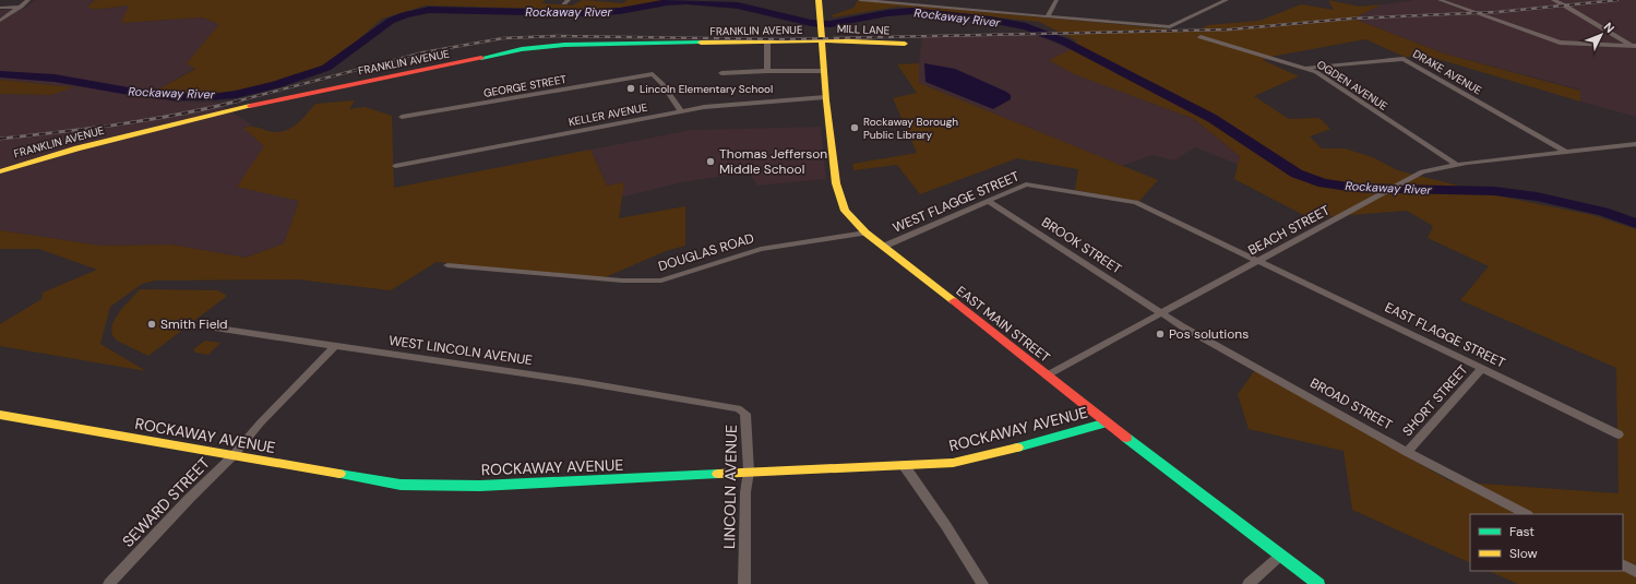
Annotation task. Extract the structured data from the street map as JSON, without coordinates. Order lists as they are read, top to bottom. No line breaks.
{"streets":{"street":["MILL LANE","FRANKLIN AVENUE","DRAKE AVENUE","OGDEN AVENUE","GEORGE STREET","KELLER AVENUE","WEST FLAGGE STREET","BEACH STREET","BROOK STREET","DOUGLAS ROAD","EAST MAIN STREET","EAST FLAGGE STREET","WEST LINCOLN AVENUE","SHORT STREET","BROAD STREET","ROCKAWAY AVENUE","LINCOLN AVENUE","SEWARD STREET"]},"crossings":[["MILL LANE","FRANKLIN AVENUE"],["MILL LANE","EAST MAIN STREET"],["FRANKLIN AVENUE","EAST MAIN STREET"],["DRAKE AVENUE","OGDEN AVENUE"],["DRAKE AVENUE","BEACH STREET"],["OGDEN AVENUE","BEACH STREET"],["GEORGE STREET","KELLER AVENUE"],["KELLER AVENUE","EAST MAIN STREET"],["WEST FLAGGE STREET","BEACH STREET"],["WEST FLAGGE STREET","BROOK STREET"],["WEST FLAGGE STREET","EAST MAIN STREET"],["WEST FLAGGE STREET","EAST FLAGGE STREET"],["BEACH STREET","BROOK STREET"],["BEACH STREET","EAST MAIN STREET"],["BEACH STREET","EAST FLAGGE STREET"],["BEACH STREET","BROAD STREET"],["BROOK STREET","BROAD STREET"],["DOUGLAS ROAD","EAST MAIN STREET"],["EAST MAIN STREET","ROCKAWAY AVENUE"],["EAST FLAGGE STREET","SHORT STREET"],["WEST LINCOLN AVENUE","LINCOLN AVENUE"],["WEST LINCOLN AVENUE","SEWARD STREET"],["SHORT STREET","BROAD STREET"],["ROCKAWAY AVENUE","LINCOLN AVENUE"],["ROCKAWAY AVENUE","SEWARD STREET"]],"water":["Rockaway River"],"places":["Lincoln Elementary School","Rockaway Borough Public Library","Thomas Jefferson Middle School","Smith Field","Pos solutions"],"legend":["Fast","Slow"],"north":"top right"}
